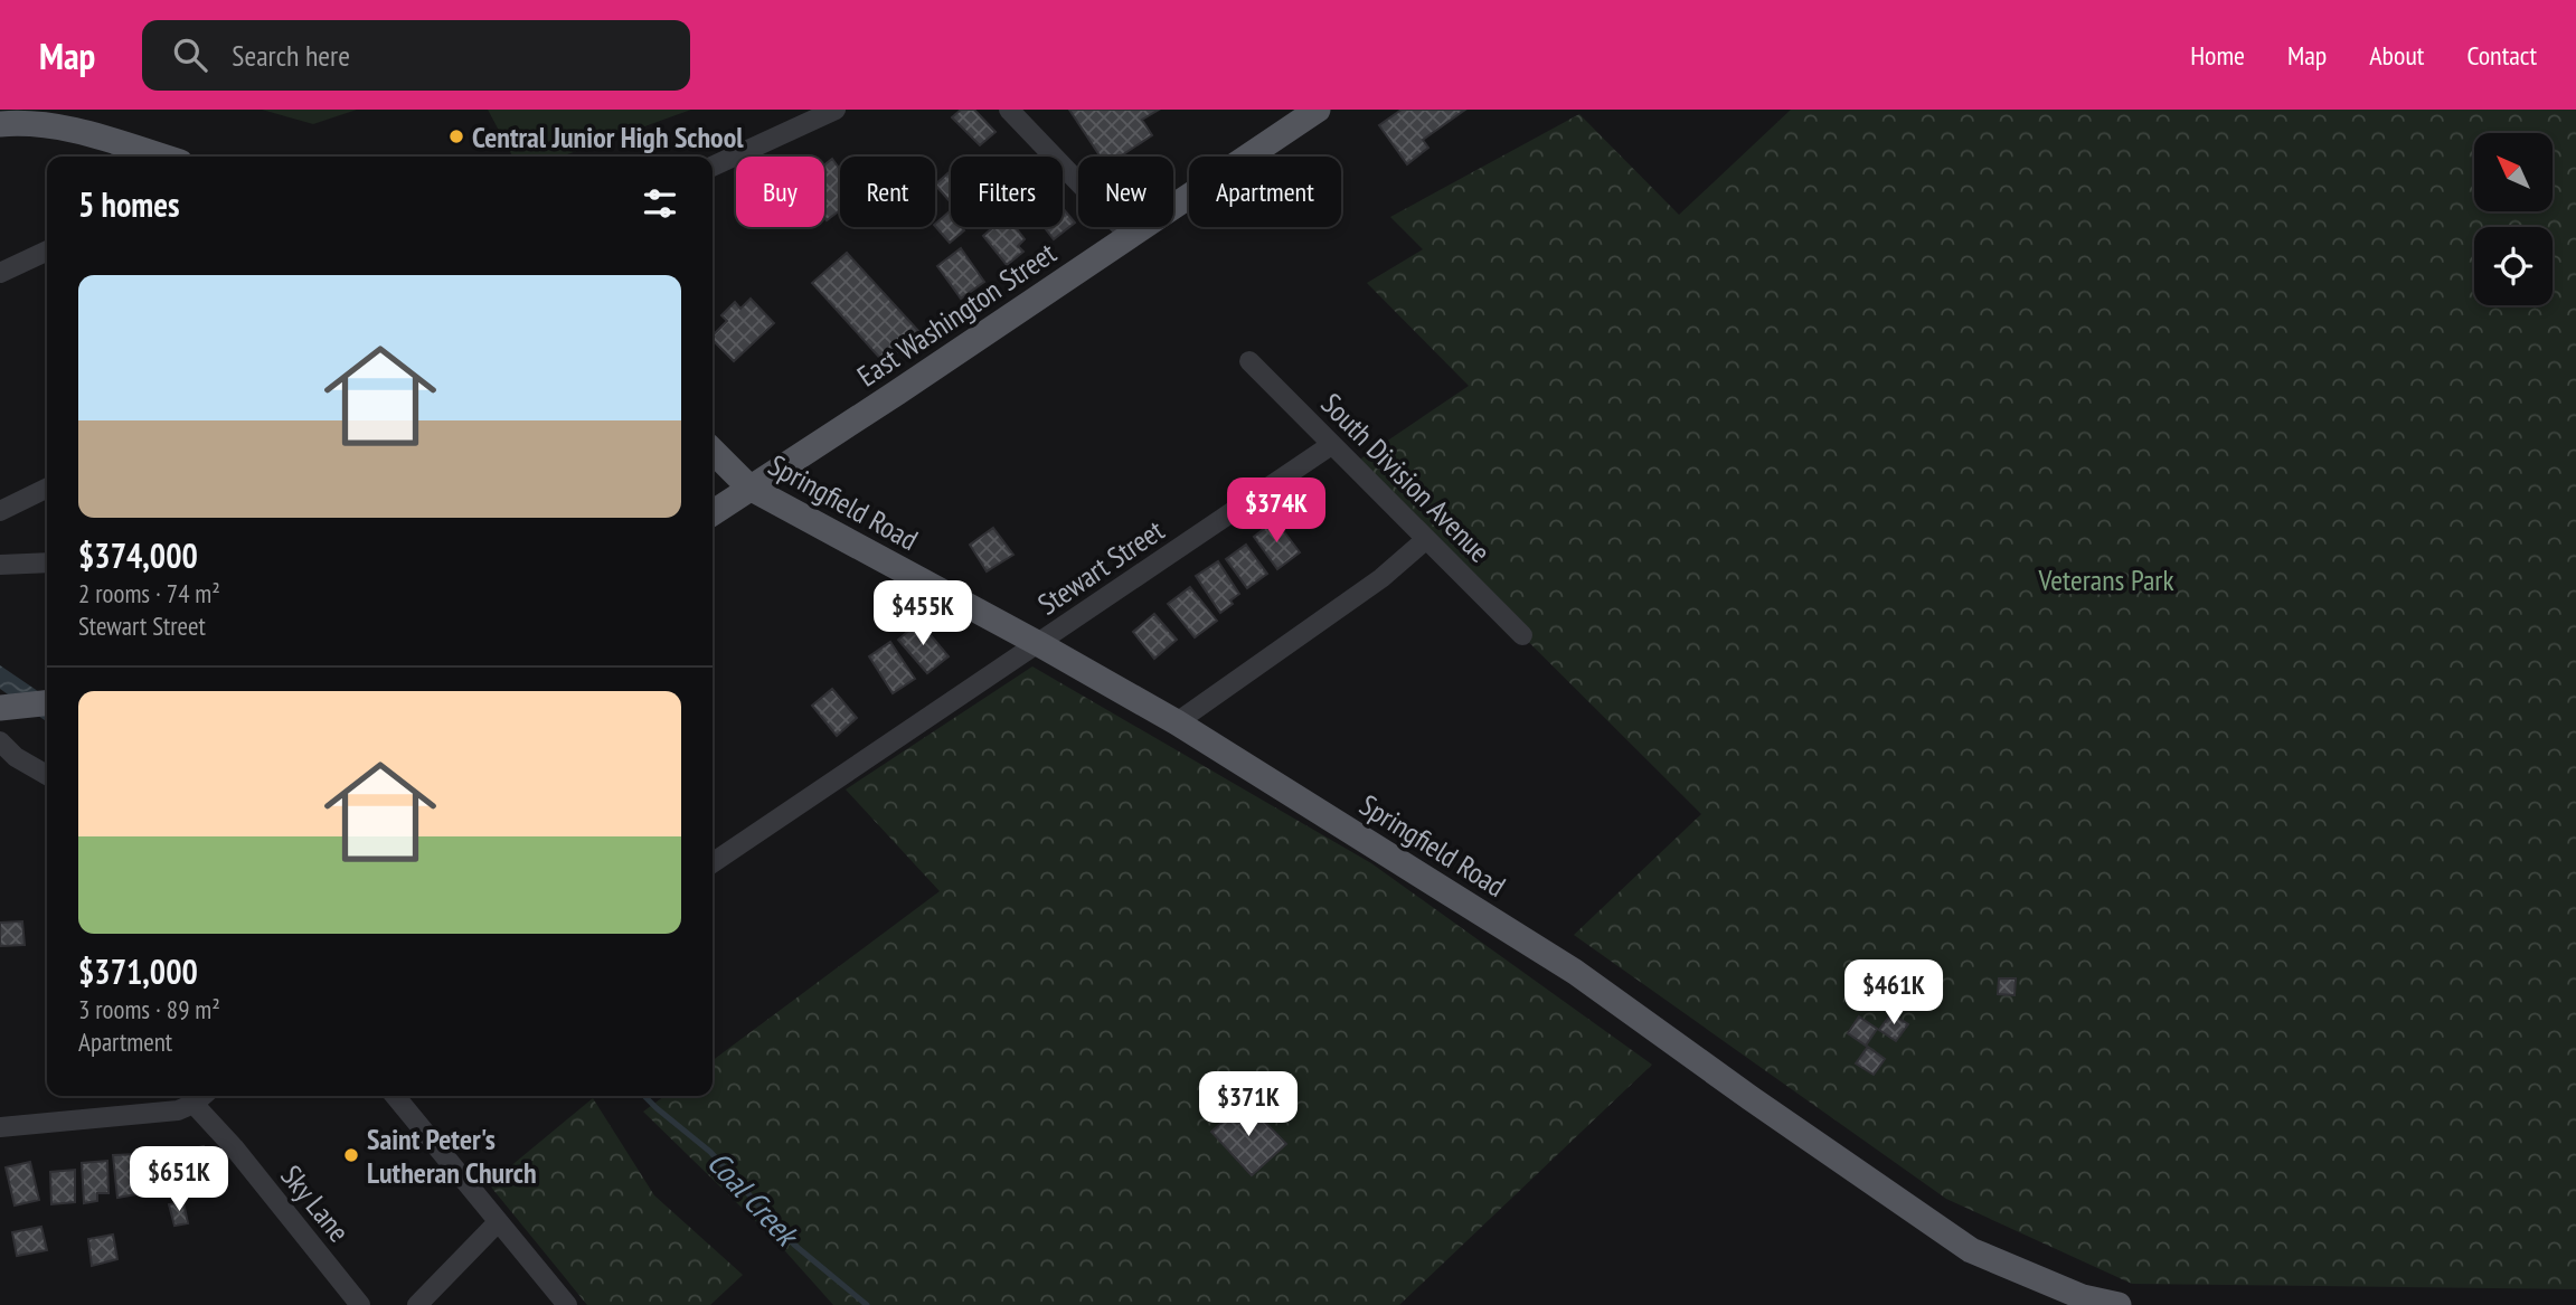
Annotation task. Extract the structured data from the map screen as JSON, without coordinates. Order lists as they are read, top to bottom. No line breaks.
{"streets":{"main road":["East Washington Street","Springfield Road"],"street":["South Division Avenue","Stewart Street","Sky Lane"]},"crossings":[["East Washington Street","Springfield Road"],["South Division Avenue","Stewart Street"],["Springfield Road","Stewart Street"]],"water":["Coal Creek"],"parks":["Veterans Park"],"places":["Central Junior High School","Saint Peter's Lutheran Church"],"north":"top left","page":{"header":"Map","search":"Search here","nav":["Home","Map","About","Contact"],"chip":["Buy","Rent","Filters","New","Apartment"],"heading":"5 homes","list":[{"name":"$374,000","note":"2 rooms · 74 m² · Stewart Street"},{"name":"$371,000","note":"3 rooms · 89 m² · Apartment"}],"price":["$374K","$455K","$461K","$371K","$651K"]}}
